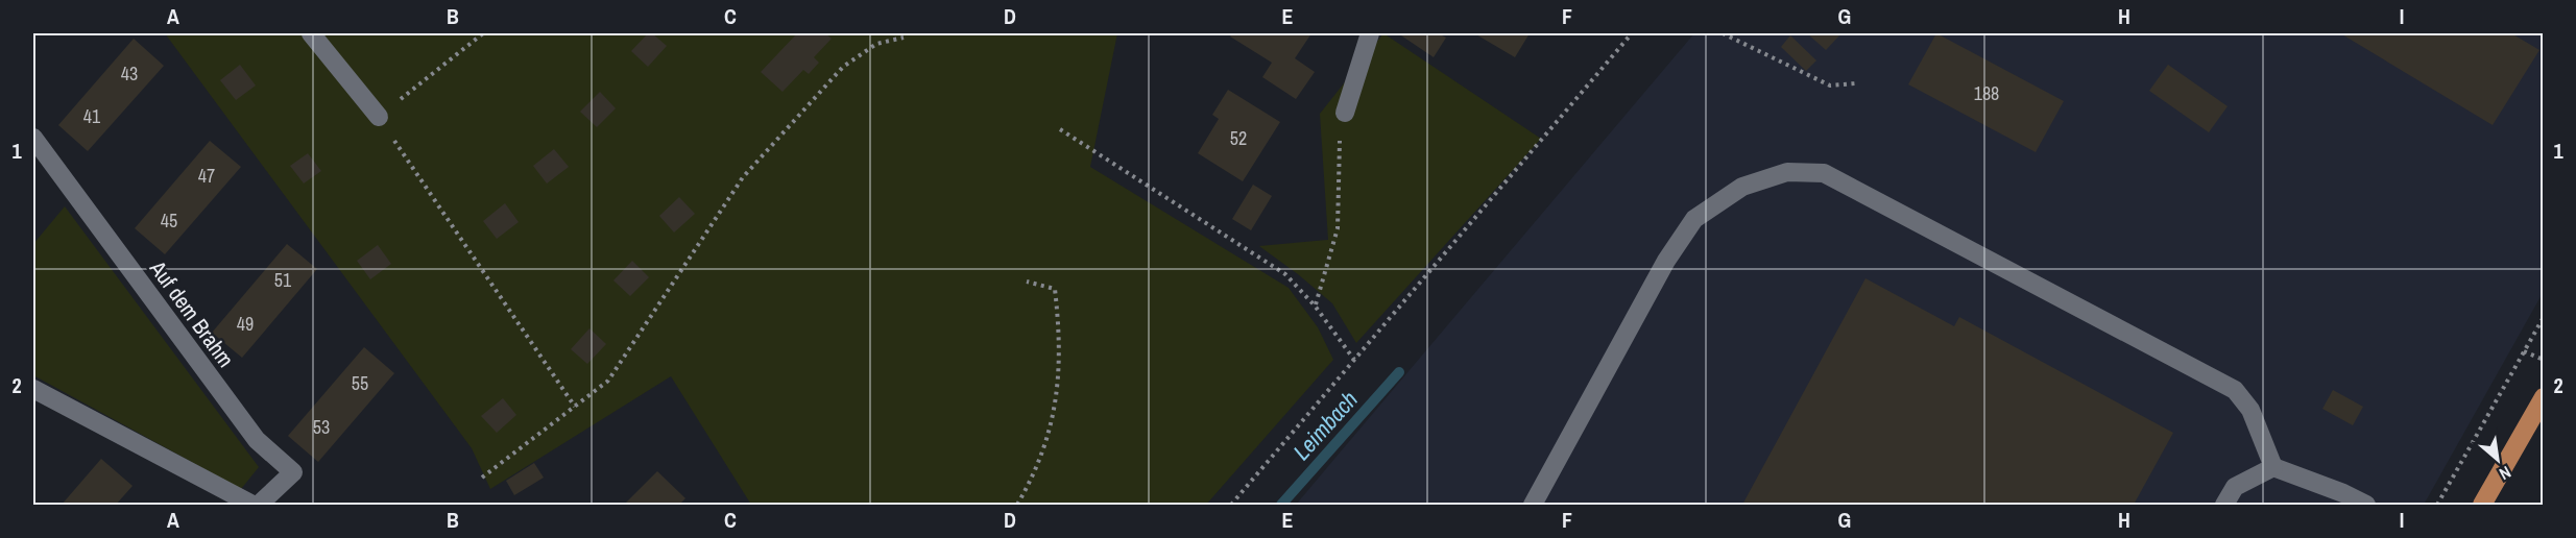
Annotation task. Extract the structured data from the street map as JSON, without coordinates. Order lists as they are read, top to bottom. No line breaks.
{"streets":{"street":["Auf dem Brahm"]},"water":["Leimbach"],"house_numbers":["43","188","41","52","47","45","51","49","55","53"],"north":"bottom right","grid":{"columns":["A","B","C","D","E","F","G","H","I"],"rows":["1","2"]}}
